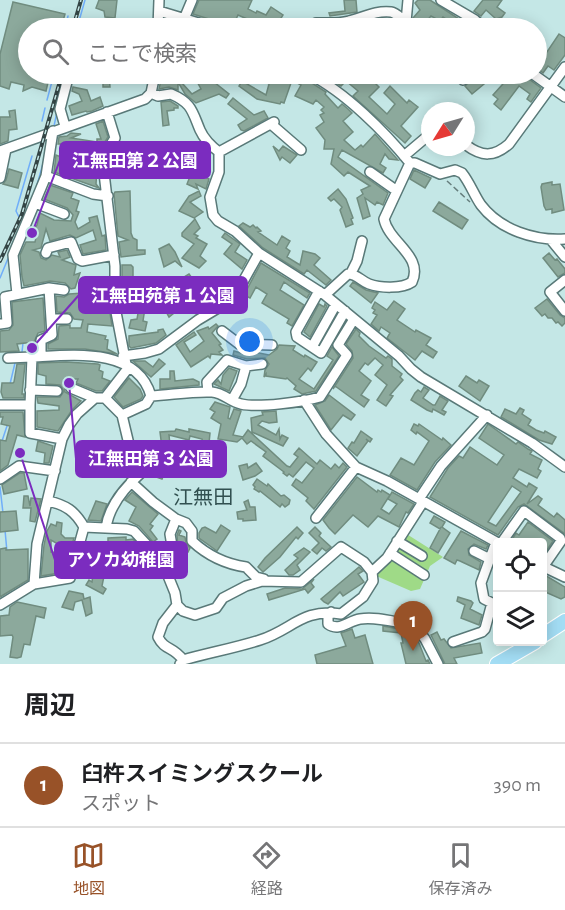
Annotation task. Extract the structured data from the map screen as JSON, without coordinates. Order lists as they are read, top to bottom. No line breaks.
{"districts":["江無田"],"places":["江無田第２公園","江無田苑第１公園","江無田第３公園","アソカ幼稚園"],"north":"bottom left","page":{"search":"ここで検索","pins":"1","heading":"周辺","list":[{"mark":"1","name":"臼杵スイミングスクール","note":"スポット","value":"390 m"}],"nav":["地図","経路","保存済み"]}}
